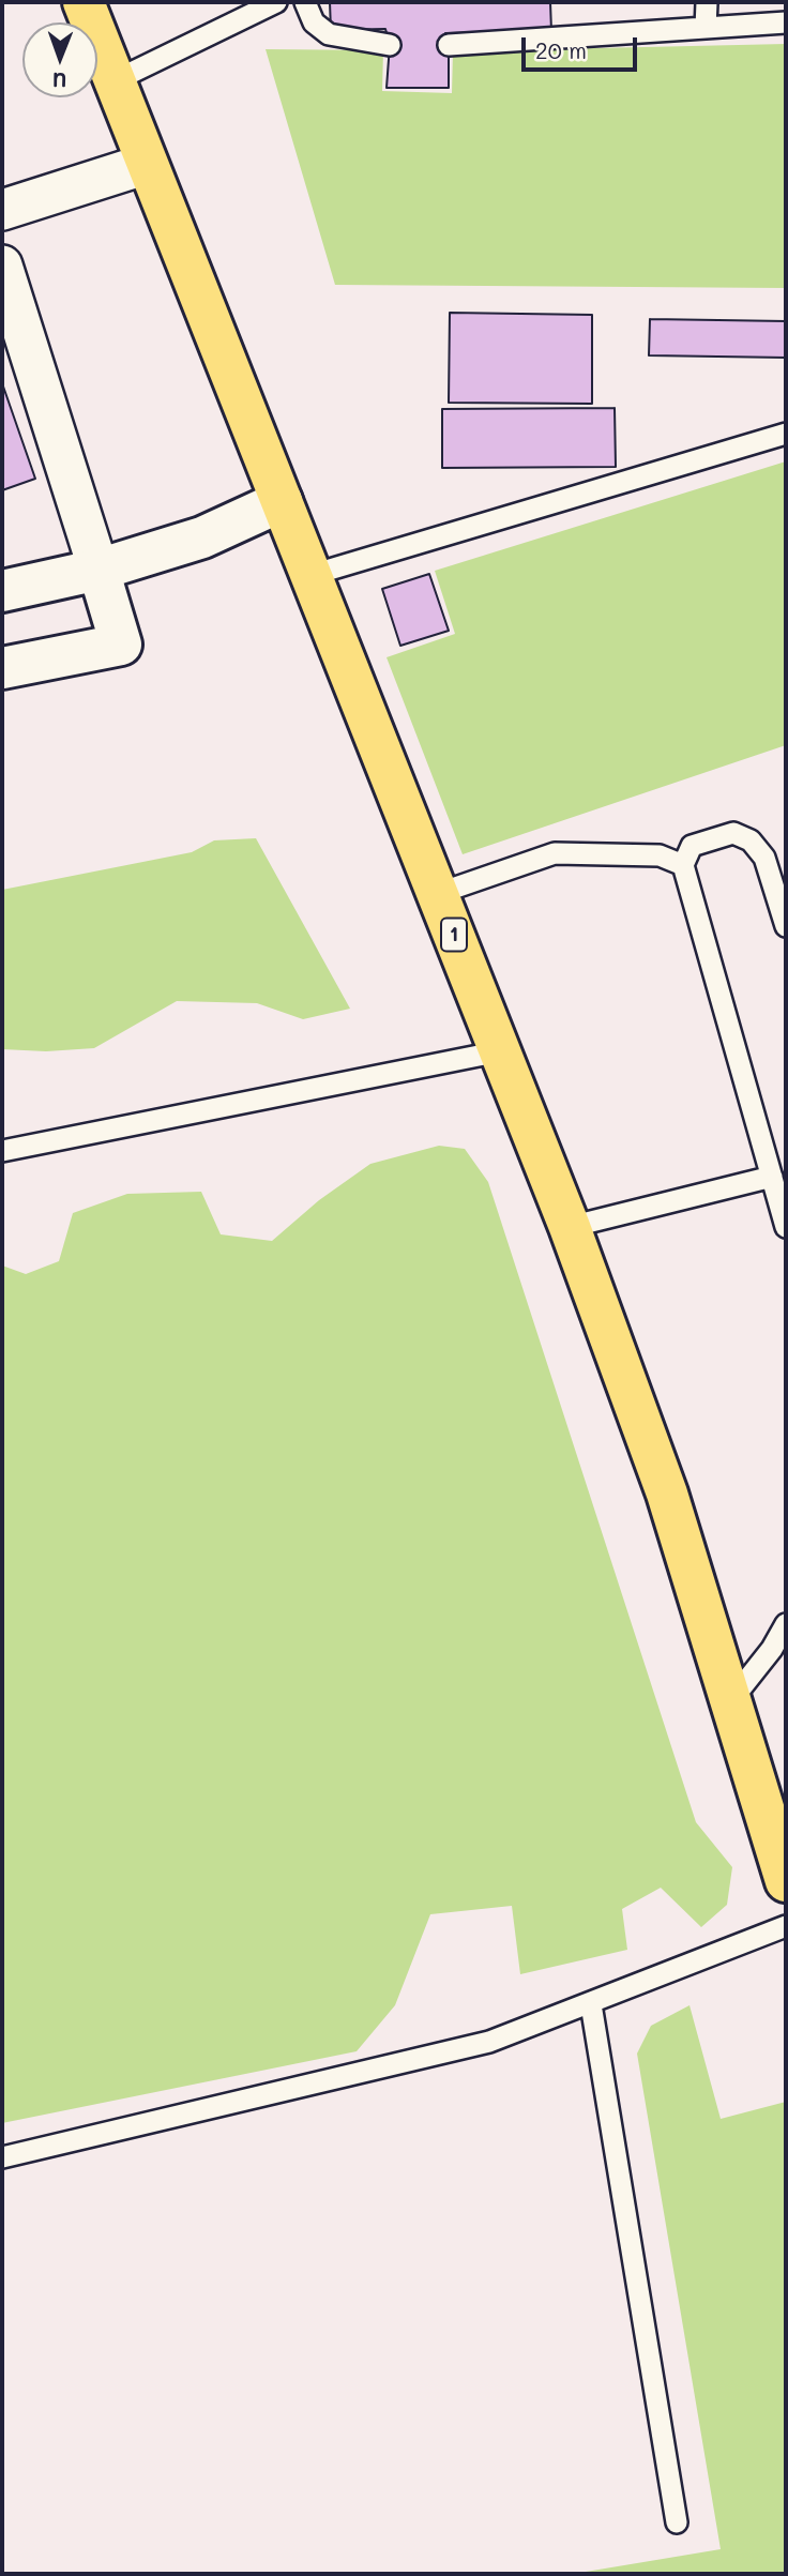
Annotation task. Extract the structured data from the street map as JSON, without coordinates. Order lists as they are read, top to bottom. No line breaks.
{"streets":{"main road":["1"]},"scale_bar":"20 m","north":"bottom"}
